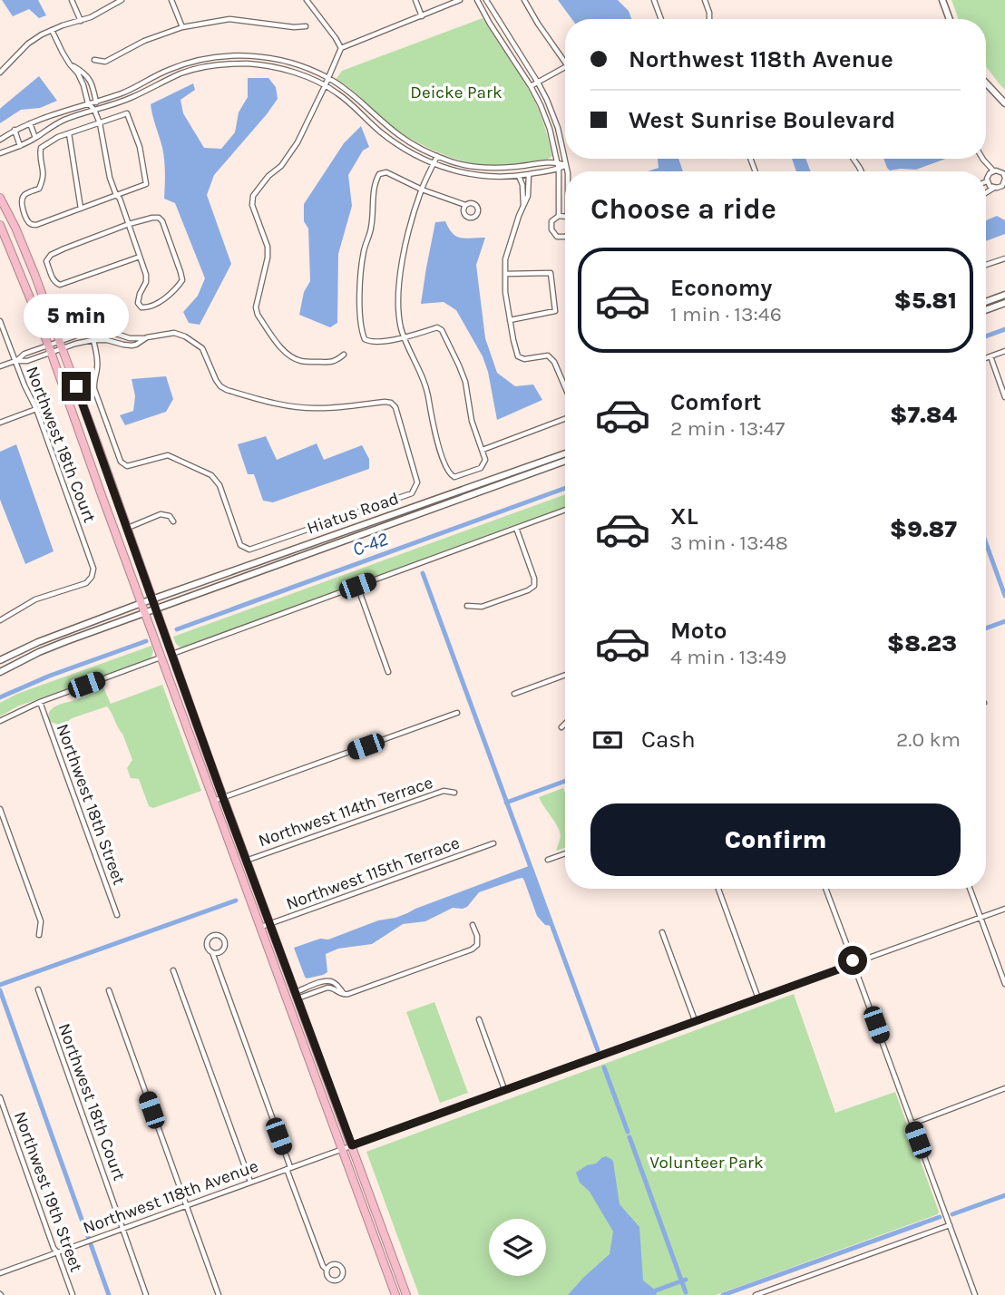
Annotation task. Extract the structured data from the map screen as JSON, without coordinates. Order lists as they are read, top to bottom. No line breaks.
{"streets":{"main road":["Hiatus Road"],"street":["Northwest 18th Court","Northwest 18th Street","Northwest 114th Terrace","Northwest 115th Terrace","Northwest 19th Street","Northwest 118th Avenue"]},"crossings":[["Northwest 18th Court","Northwest 118th Avenue"],["Northwest 19th Street","Northwest 118th Avenue"]],"water":["C-42"],"parks":["Deicke Park","Volunteer Park"],"page":{"banner":["Northwest 118th Avenue","West Sunrise Boulevard"],"heading":"Choose a ride","list":[{"name":"Economy","note":"1 min · 13:46","value":"$5.81"},{"name":"Comfort","note":"2 min · 13:47","value":"$7.84"},{"name":"XL","note":"3 min · 13:48","value":"$9.87"},{"name":"Moto","note":"4 min · 13:49","value":"$8.23"}],"bubble":"5 min","pay":["Cash","2.0 km"],"buttons":"Confirm"}}
